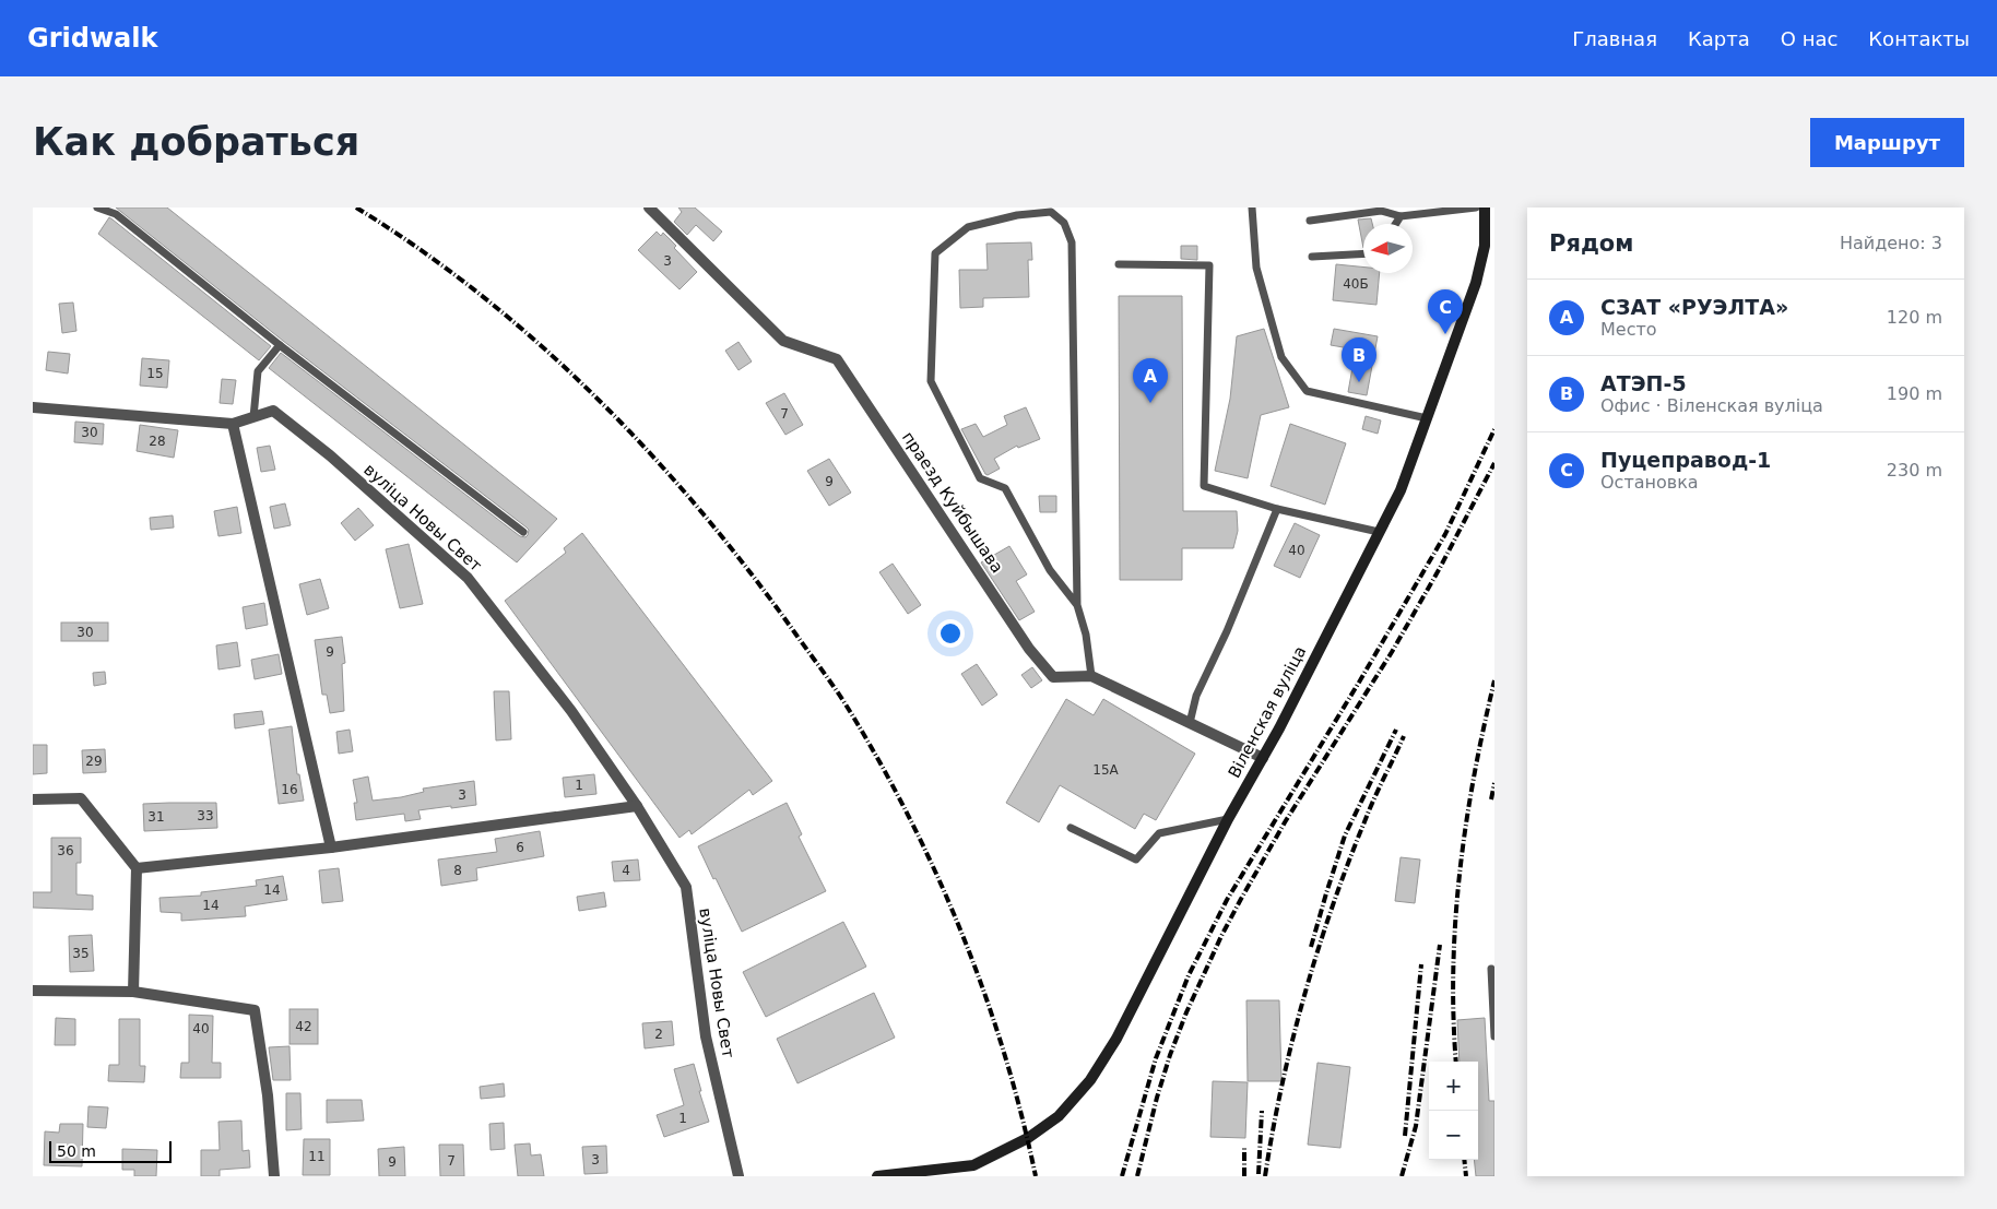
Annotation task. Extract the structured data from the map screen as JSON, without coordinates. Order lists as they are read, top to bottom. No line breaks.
{"streets":{"main road":["Віленская вуліца"],"street":["праезд Куйбышава","вуліца Новы Свет"]},"crossings":[["праезд Куйбышава","Віленская вуліца"]],"house_numbers":["3","40Б","15","7","30","28","9","40","30","9","29","15А","1","16","3","33","31","6","36","8","4","14","14","35","42","40","2","1","11","3","7","9"],"scale_bar":"50 m","north":"left","page":{"header":"Gridwalk","nav":["Главная","Карта","О нас","Контакты"],"buttons":"Маршрут","title":"Как добраться","heading":["Рядом","Найдено: 3"],"list":[{"mark":"A","name":"СЗАТ «РУЭЛТА»","note":"Место","value":"120 m"},{"mark":"B","name":"АТЭП-5","note":"Офис · Віленская вуліца","value":"190 m"},{"mark":"C","name":"Пуцеправод-1","note":"Остановка","value":"230 m"}],"pins":["C","B","A"],"map_buttons":["+","−"],"scale":"50 m"}}
